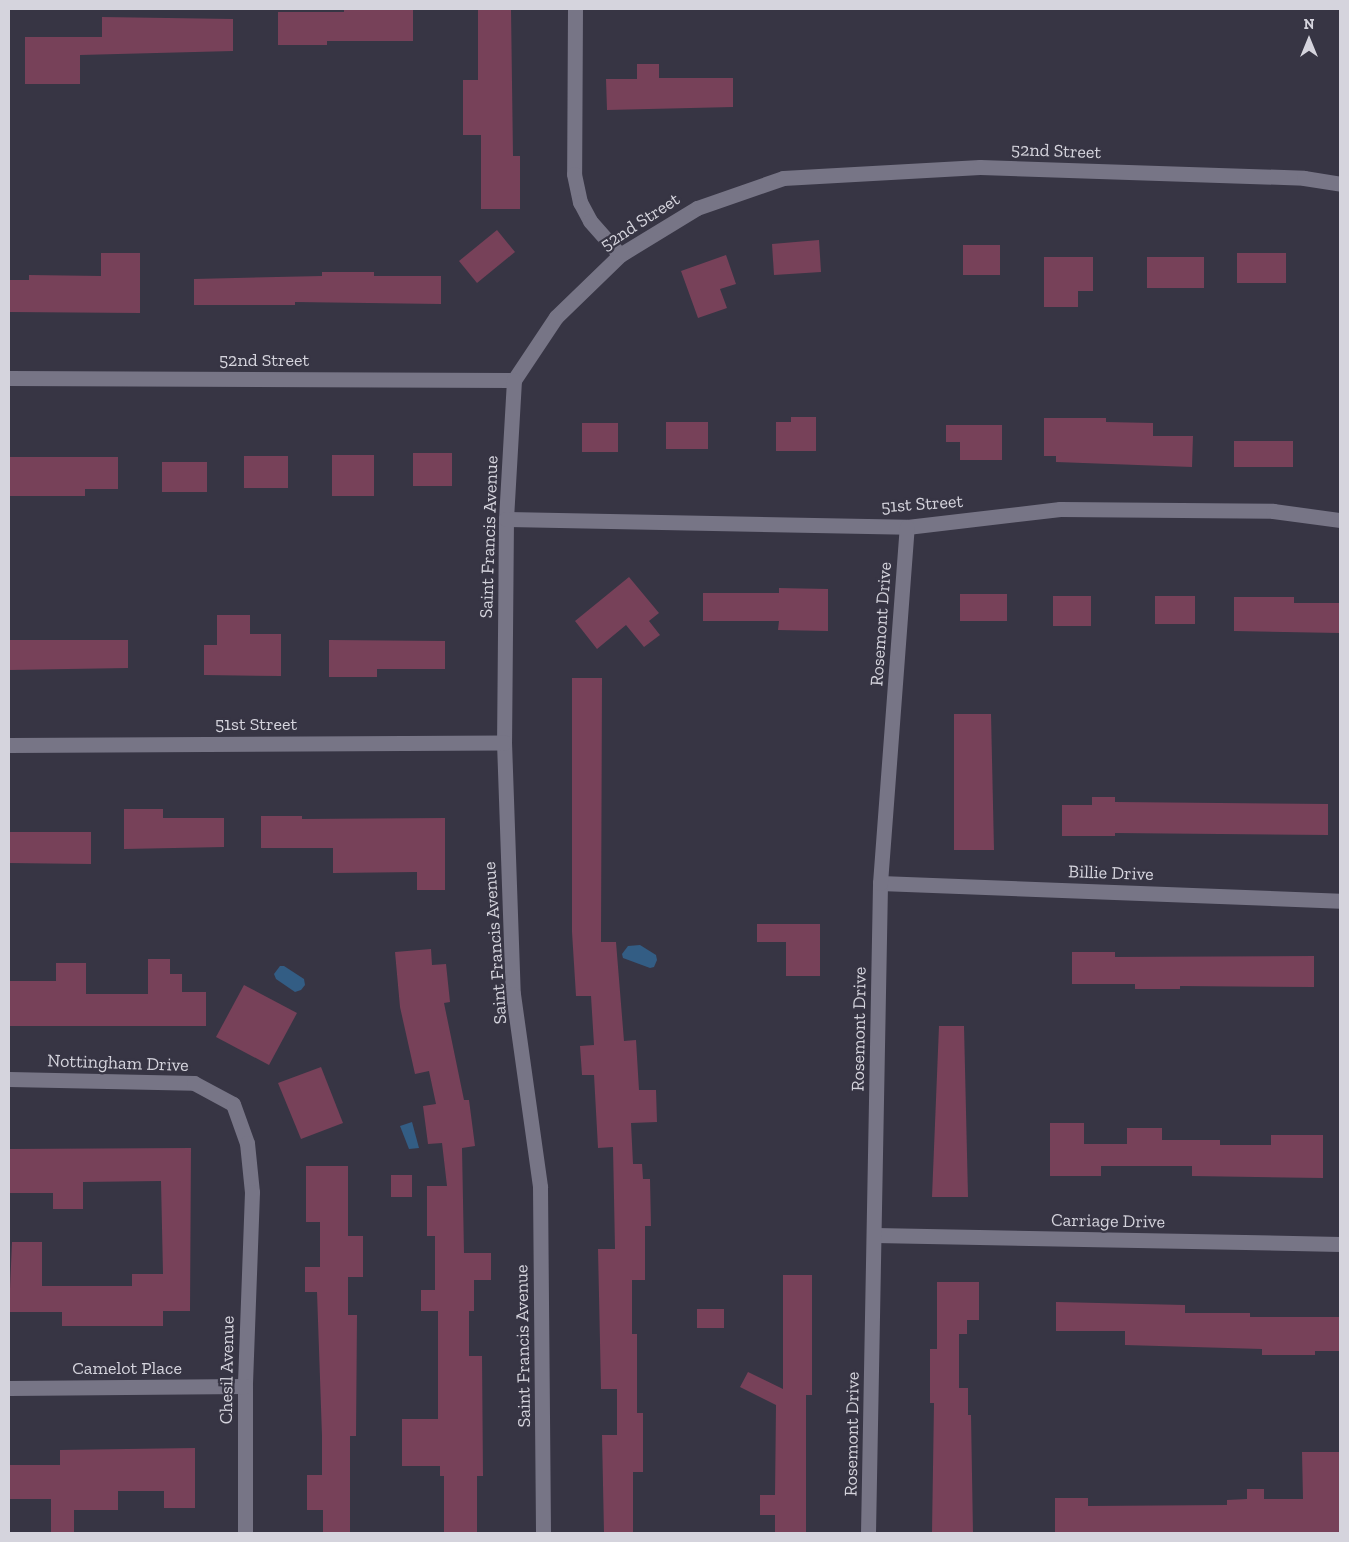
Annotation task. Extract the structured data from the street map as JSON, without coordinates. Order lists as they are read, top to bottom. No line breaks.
{"streets":{"street":["52nd Street","51st Street","Saint Francis Avenue","Rosemont Drive","Billie Drive","Nottingham Drive","Carriage Drive","Camelot Place","Chesil Avenue"]},"crossings":[["52nd Street","Saint Francis Avenue"],["51st Street","Saint Francis Avenue"],["51st Street","Rosemont Drive"],["Rosemont Drive","Billie Drive"],["Rosemont Drive","Carriage Drive"],["Nottingham Drive","Chesil Avenue"],["Camelot Place","Chesil Avenue"]],"north":"top"}
